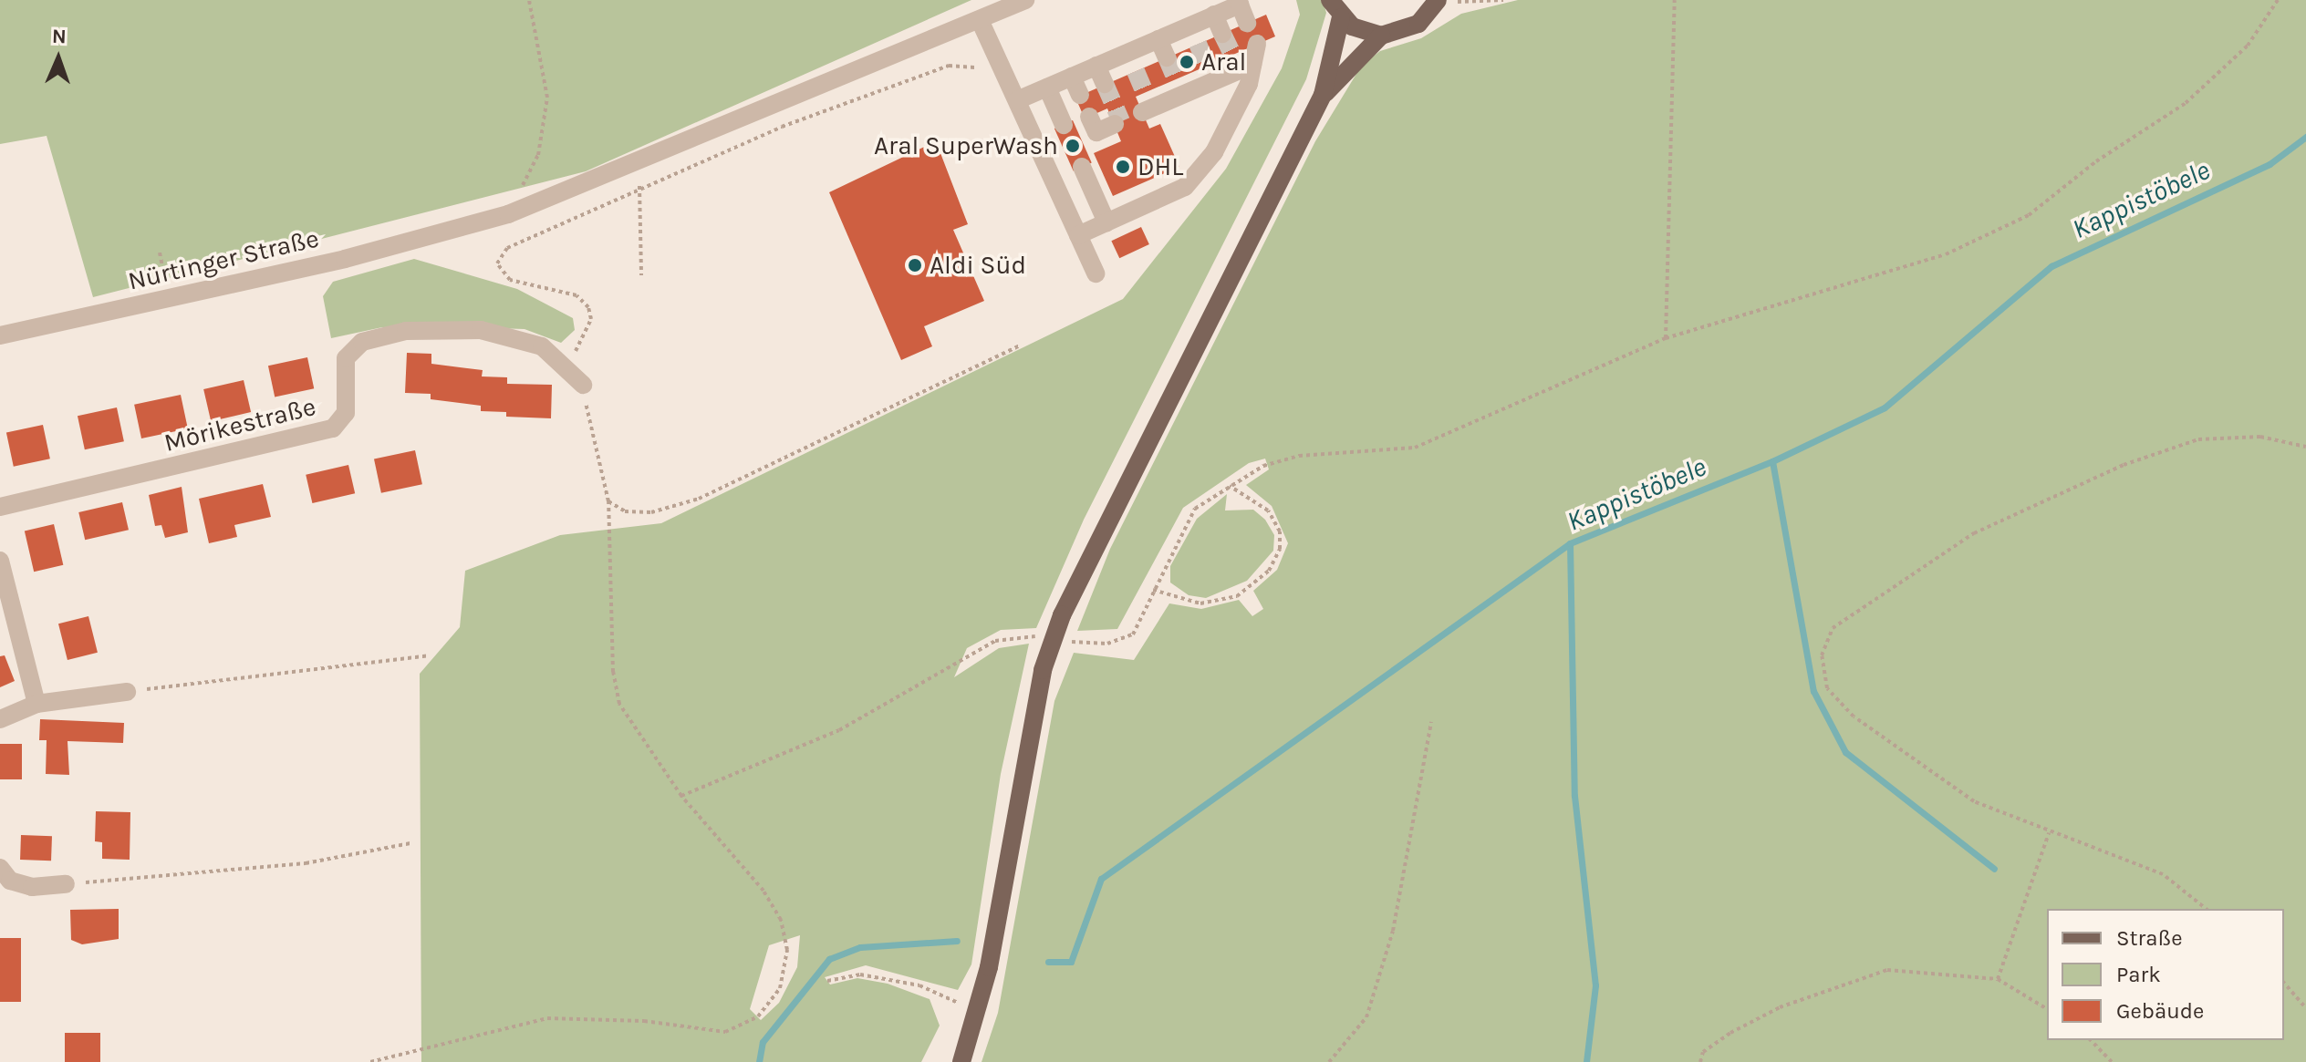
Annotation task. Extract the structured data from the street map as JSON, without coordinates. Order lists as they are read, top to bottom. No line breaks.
{"streets":{"street":["Nürtinger Straße","Mörikestraße"]},"water":["Kappistöbele"],"places":["Aral","Aral SuperWash","DHL","Aldi Süd"],"legend":["Straße","Park","Gebäude"],"north":"top"}
